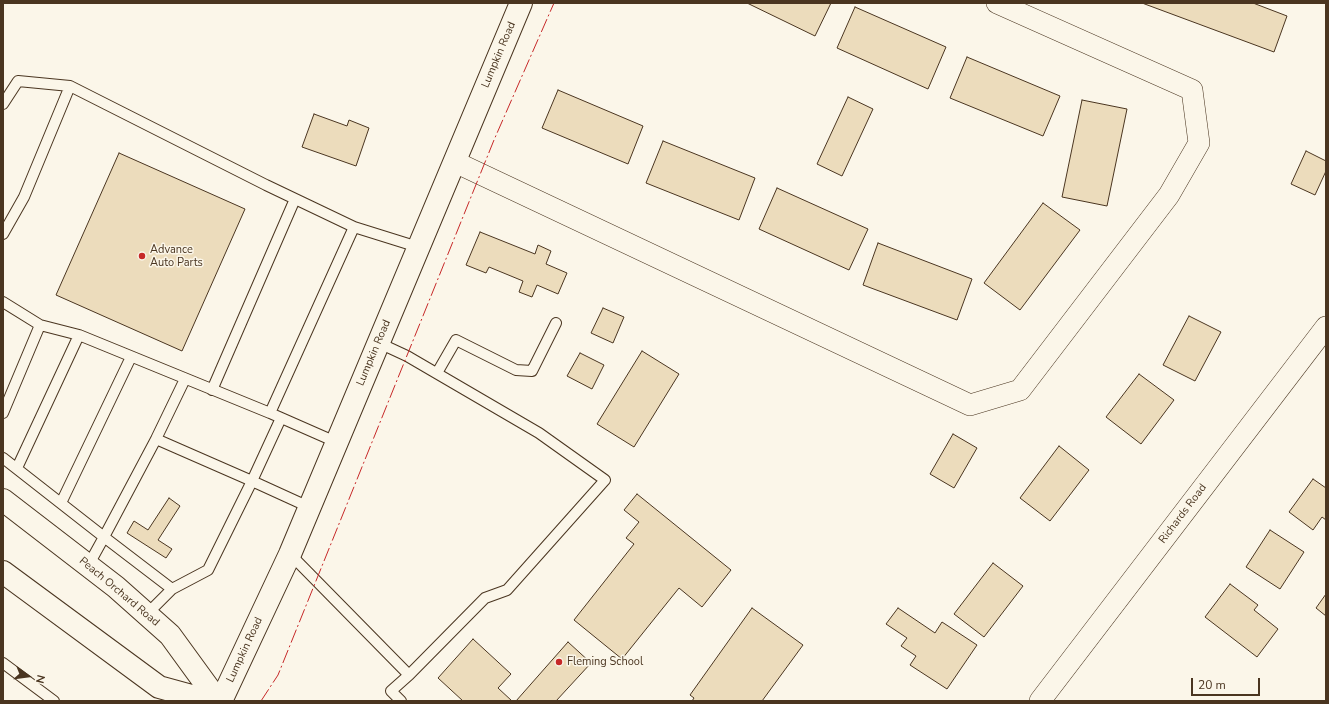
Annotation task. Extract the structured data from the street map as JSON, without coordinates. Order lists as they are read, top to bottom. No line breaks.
{"streets":{"main road":["Lumpkin Road","Peach Orchard Road"],"street":["Richards Road"]},"places":["Advance Auto Parts","Fleming School"],"scale_bar":"20 m","north":"right"}
